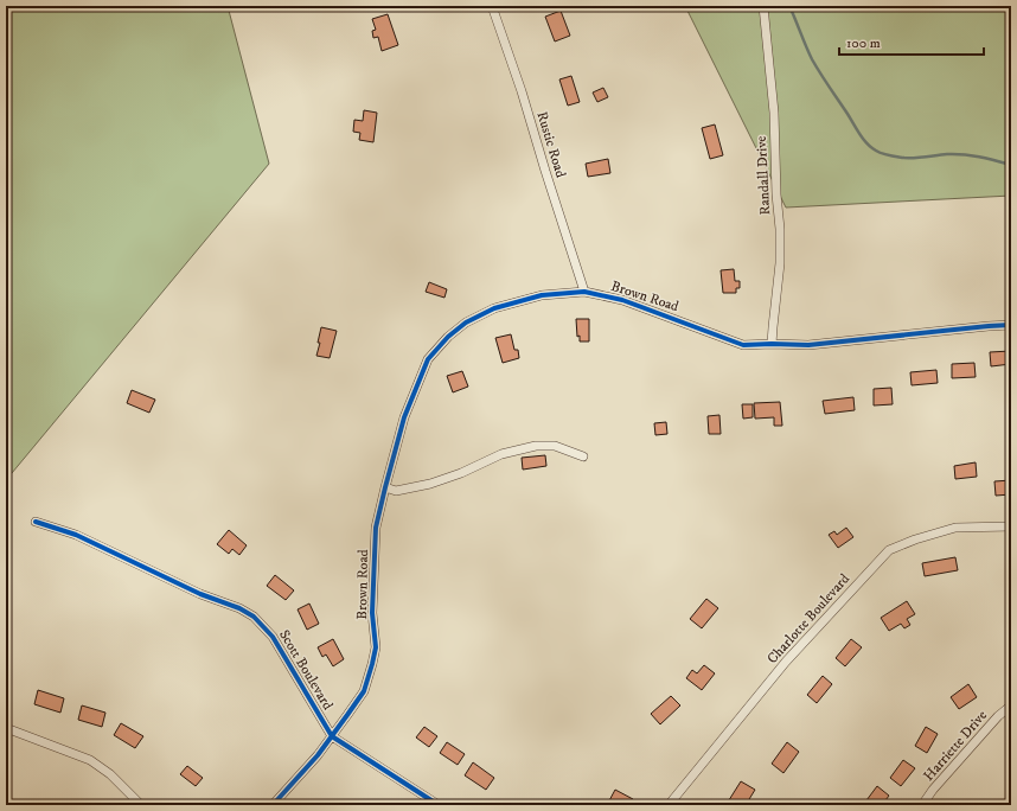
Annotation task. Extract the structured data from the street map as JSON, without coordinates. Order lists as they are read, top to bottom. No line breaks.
{"streets":{"street":["Rustic Road","Randall Drive","Brown Road","Charlotte Boulevard","Scott Boulevard","Harriette Drive"]},"crossings":[["Rustic Road","Brown Road"],["Randall Drive","Brown Road"],["Brown Road","Scott Boulevard"]],"scale_bar":"100 m"}
